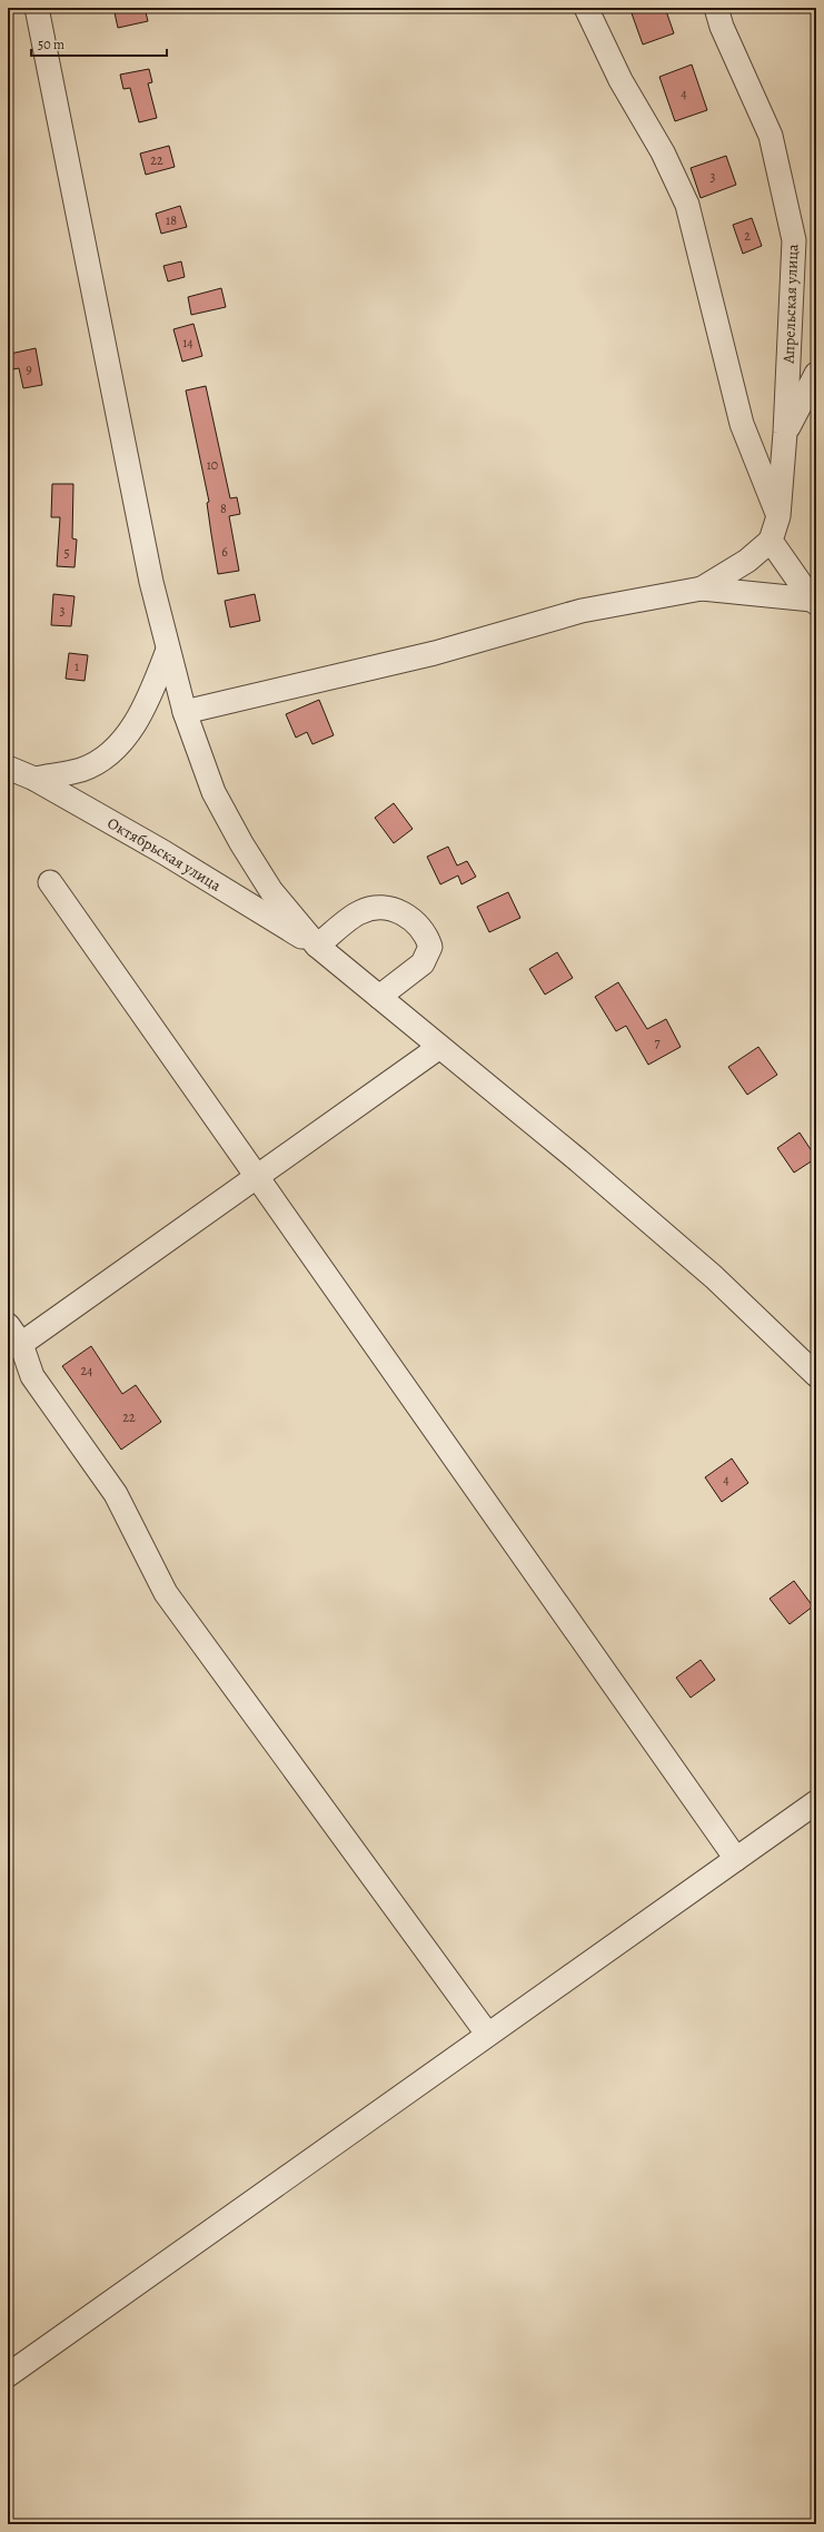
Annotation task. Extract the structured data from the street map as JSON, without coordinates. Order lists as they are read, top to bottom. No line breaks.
{"streets":{"street":["Апрельская улица","Октябрьская улица"]},"house_numbers":["4","22","3","18","2","14","9","10","8","6","5","3","1","7","24","22","4"],"scale_bar":"50 m"}
